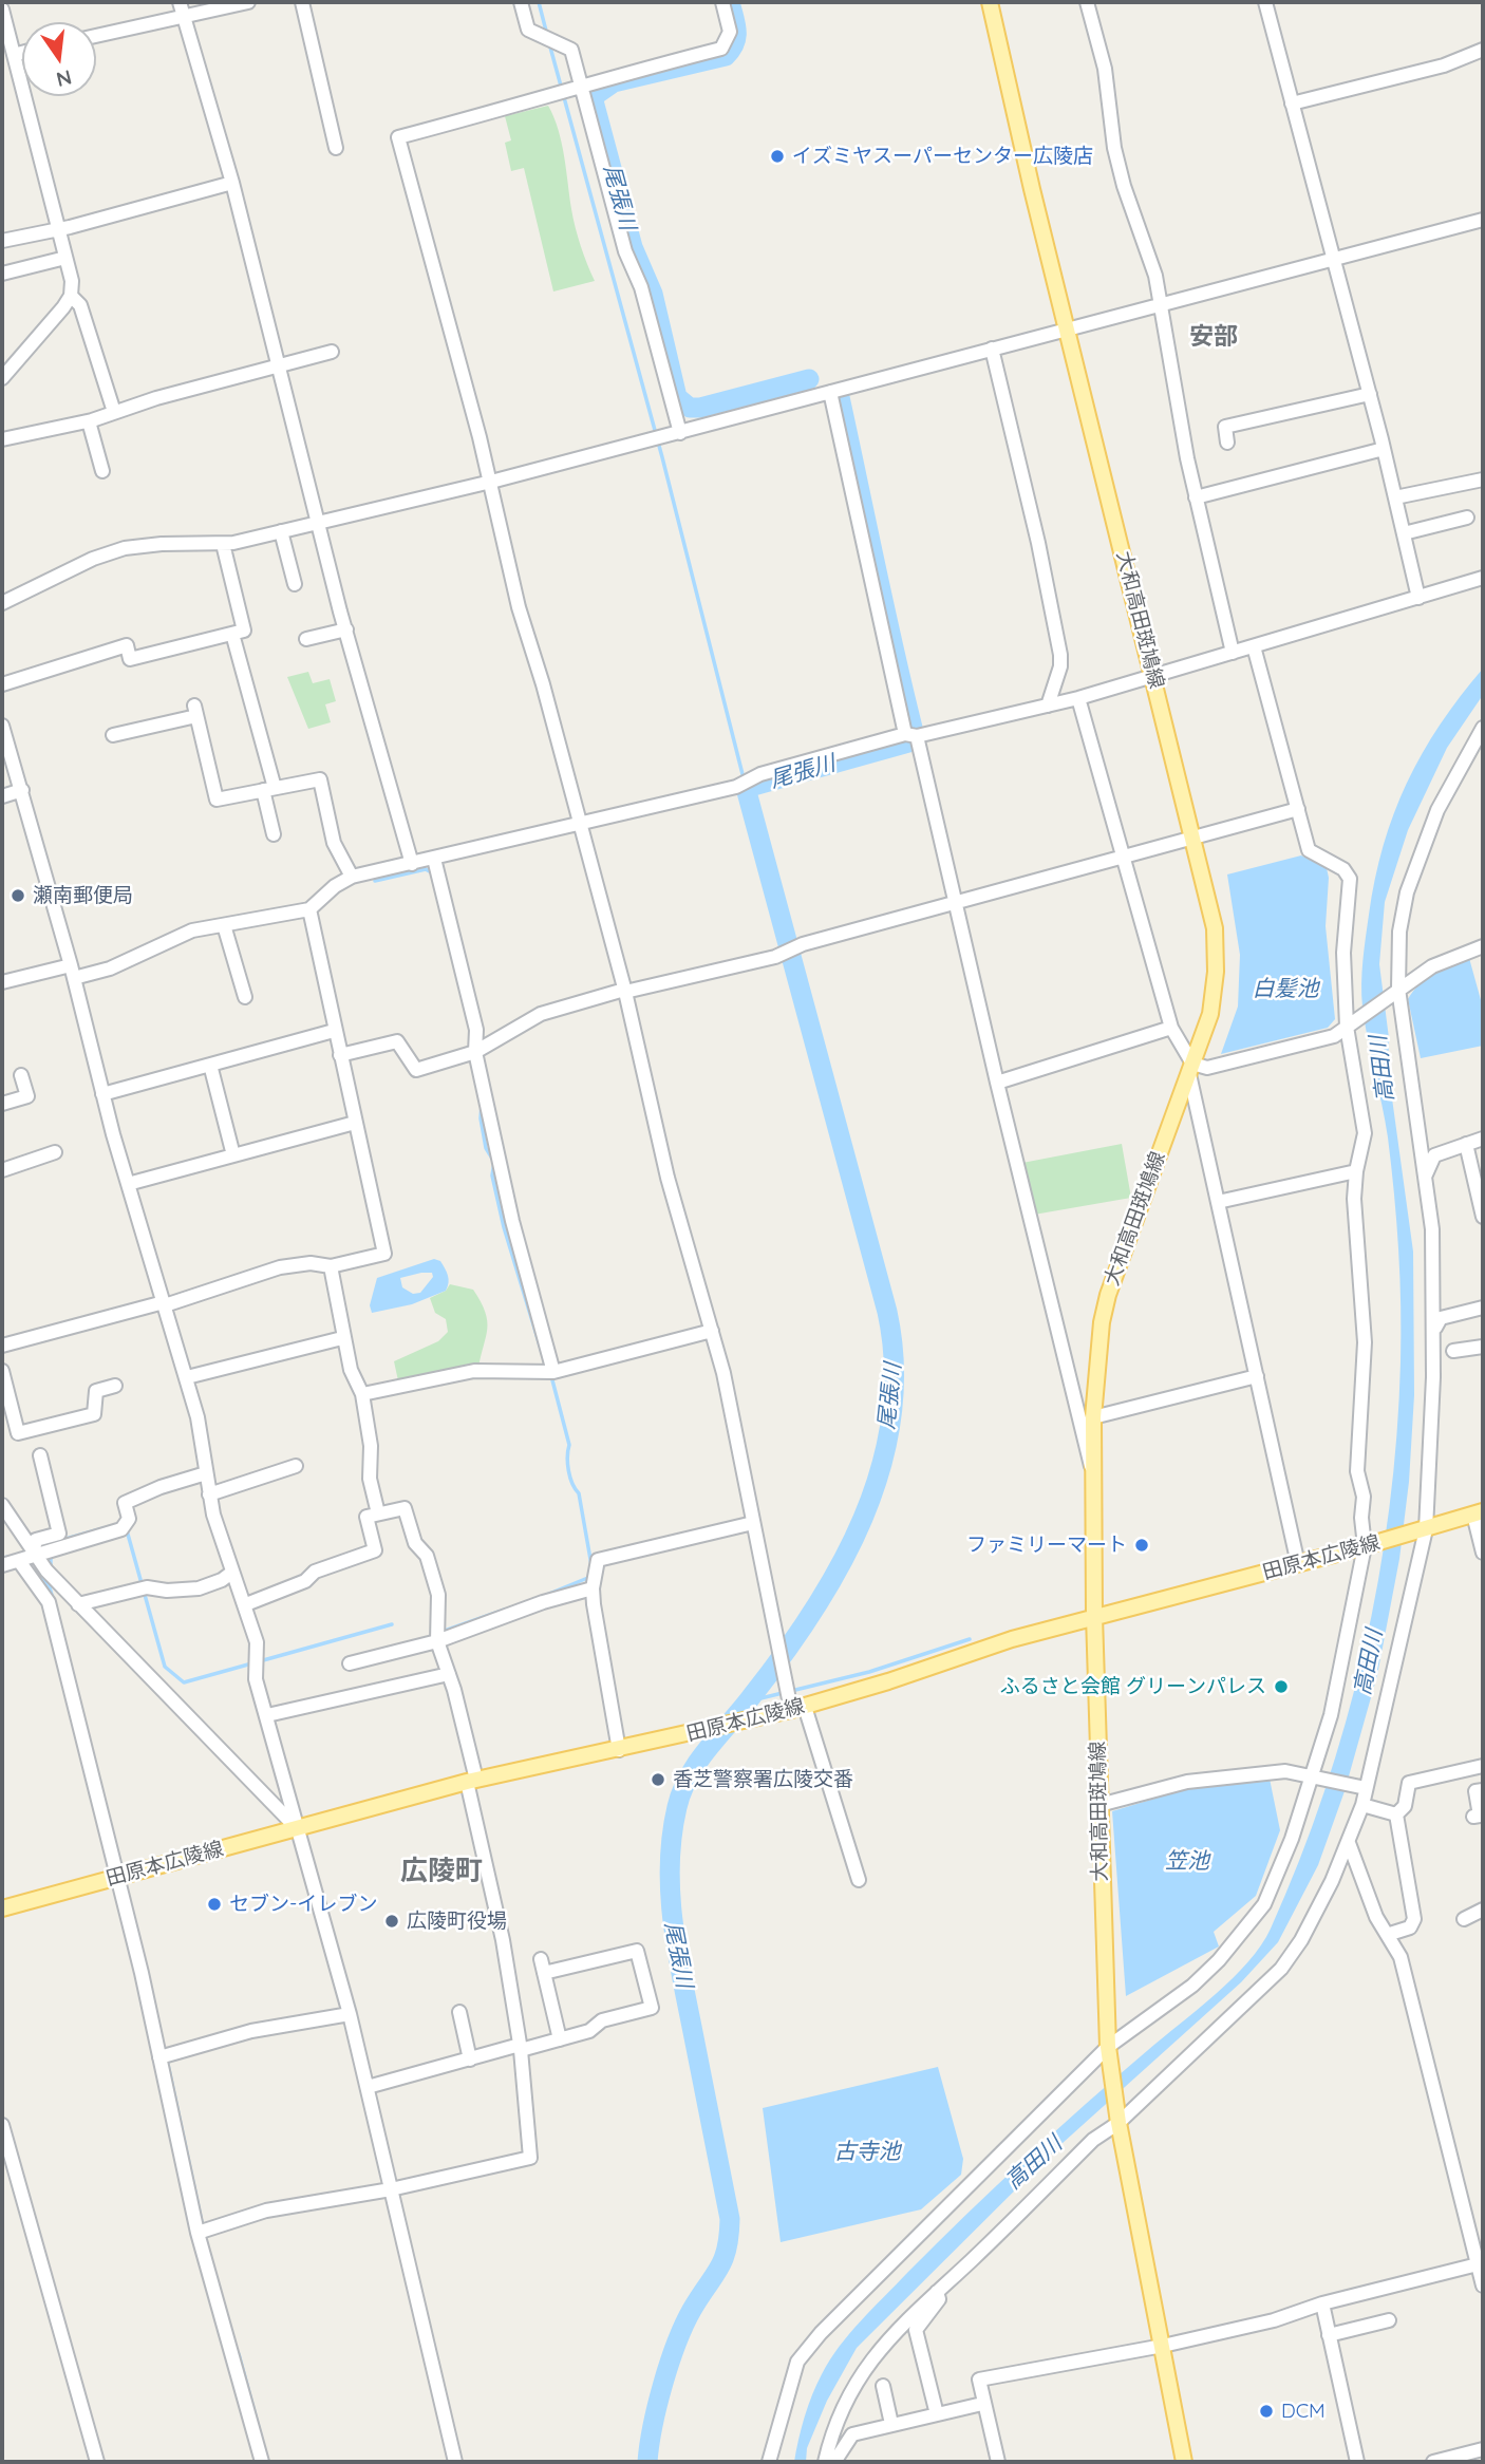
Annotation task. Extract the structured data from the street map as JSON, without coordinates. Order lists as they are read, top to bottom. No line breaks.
{"streets":{"main road":["大和高田斑鳩線","田原本広陵線"]},"crossings":[["大和高田斑鳩線","田原本広陵線"]],"districts":["安部","広陵町"],"water":["尾張川","白髪池","高田川","笠池","古寺池"],"places":["イズミヤスーパーセンター広陵店","瀬南郵便局","ファミリーマート","ふるさと会館 グリーンパレス","香芝警察署広陵交番","セブン-イレブン","広陵町役場","DCM"],"north":"bottom"}
